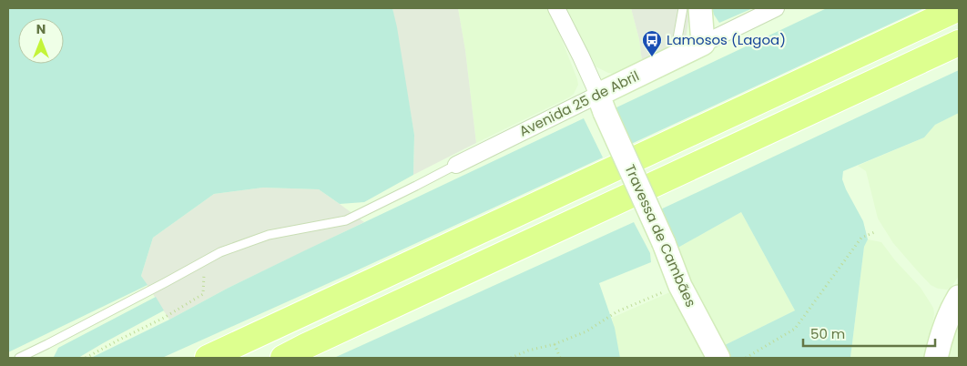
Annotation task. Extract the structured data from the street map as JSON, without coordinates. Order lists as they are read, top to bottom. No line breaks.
{"streets":{"street":["Avenida 25 de Abril","Travessa de Cambães"]},"crossings":[["Avenida 25 de Abril","Travessa de Cambães"]],"places":{"bus stop":["Lamosos (Lagoa)"]},"scale_bar":"50 m","north":"top"}
